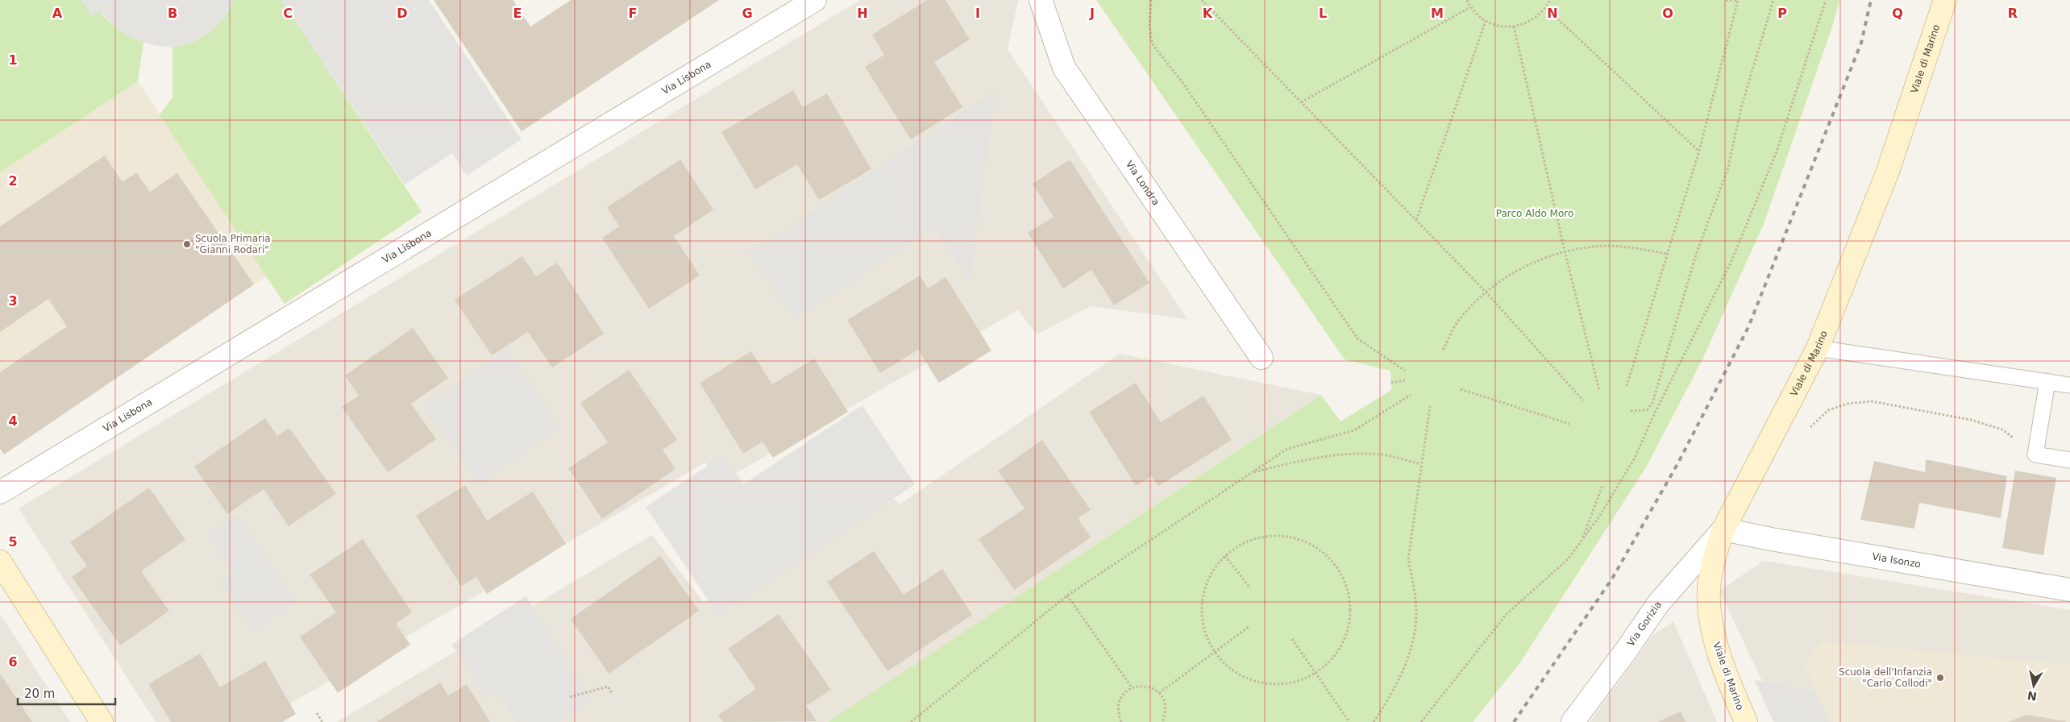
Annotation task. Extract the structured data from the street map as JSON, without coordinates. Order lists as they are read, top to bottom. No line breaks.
{"streets":{"street":["Viale di Marino","Via Lisbona","Via Londra","Via Isonzo","Via Gorizia"]},"crossings":[["Viale di Marino","Via Isonzo"],["Viale di Marino","Via Gorizia"],["Via Isonzo","Via Gorizia"]],"parks":["Parco Aldo Moro"],"places":["Scuola Primaria \"Gianni Rodari\"","Scuola dell'Infanzia \"Carlo Collodi\""],"scale_bar":"20 m","north":"bottom","grid":{"columns":["A","B","C","D","E","F","G","H","I","J","K","L","M","N","O","P","Q","R"],"rows":["1","2","3","4","5","6"]}}
